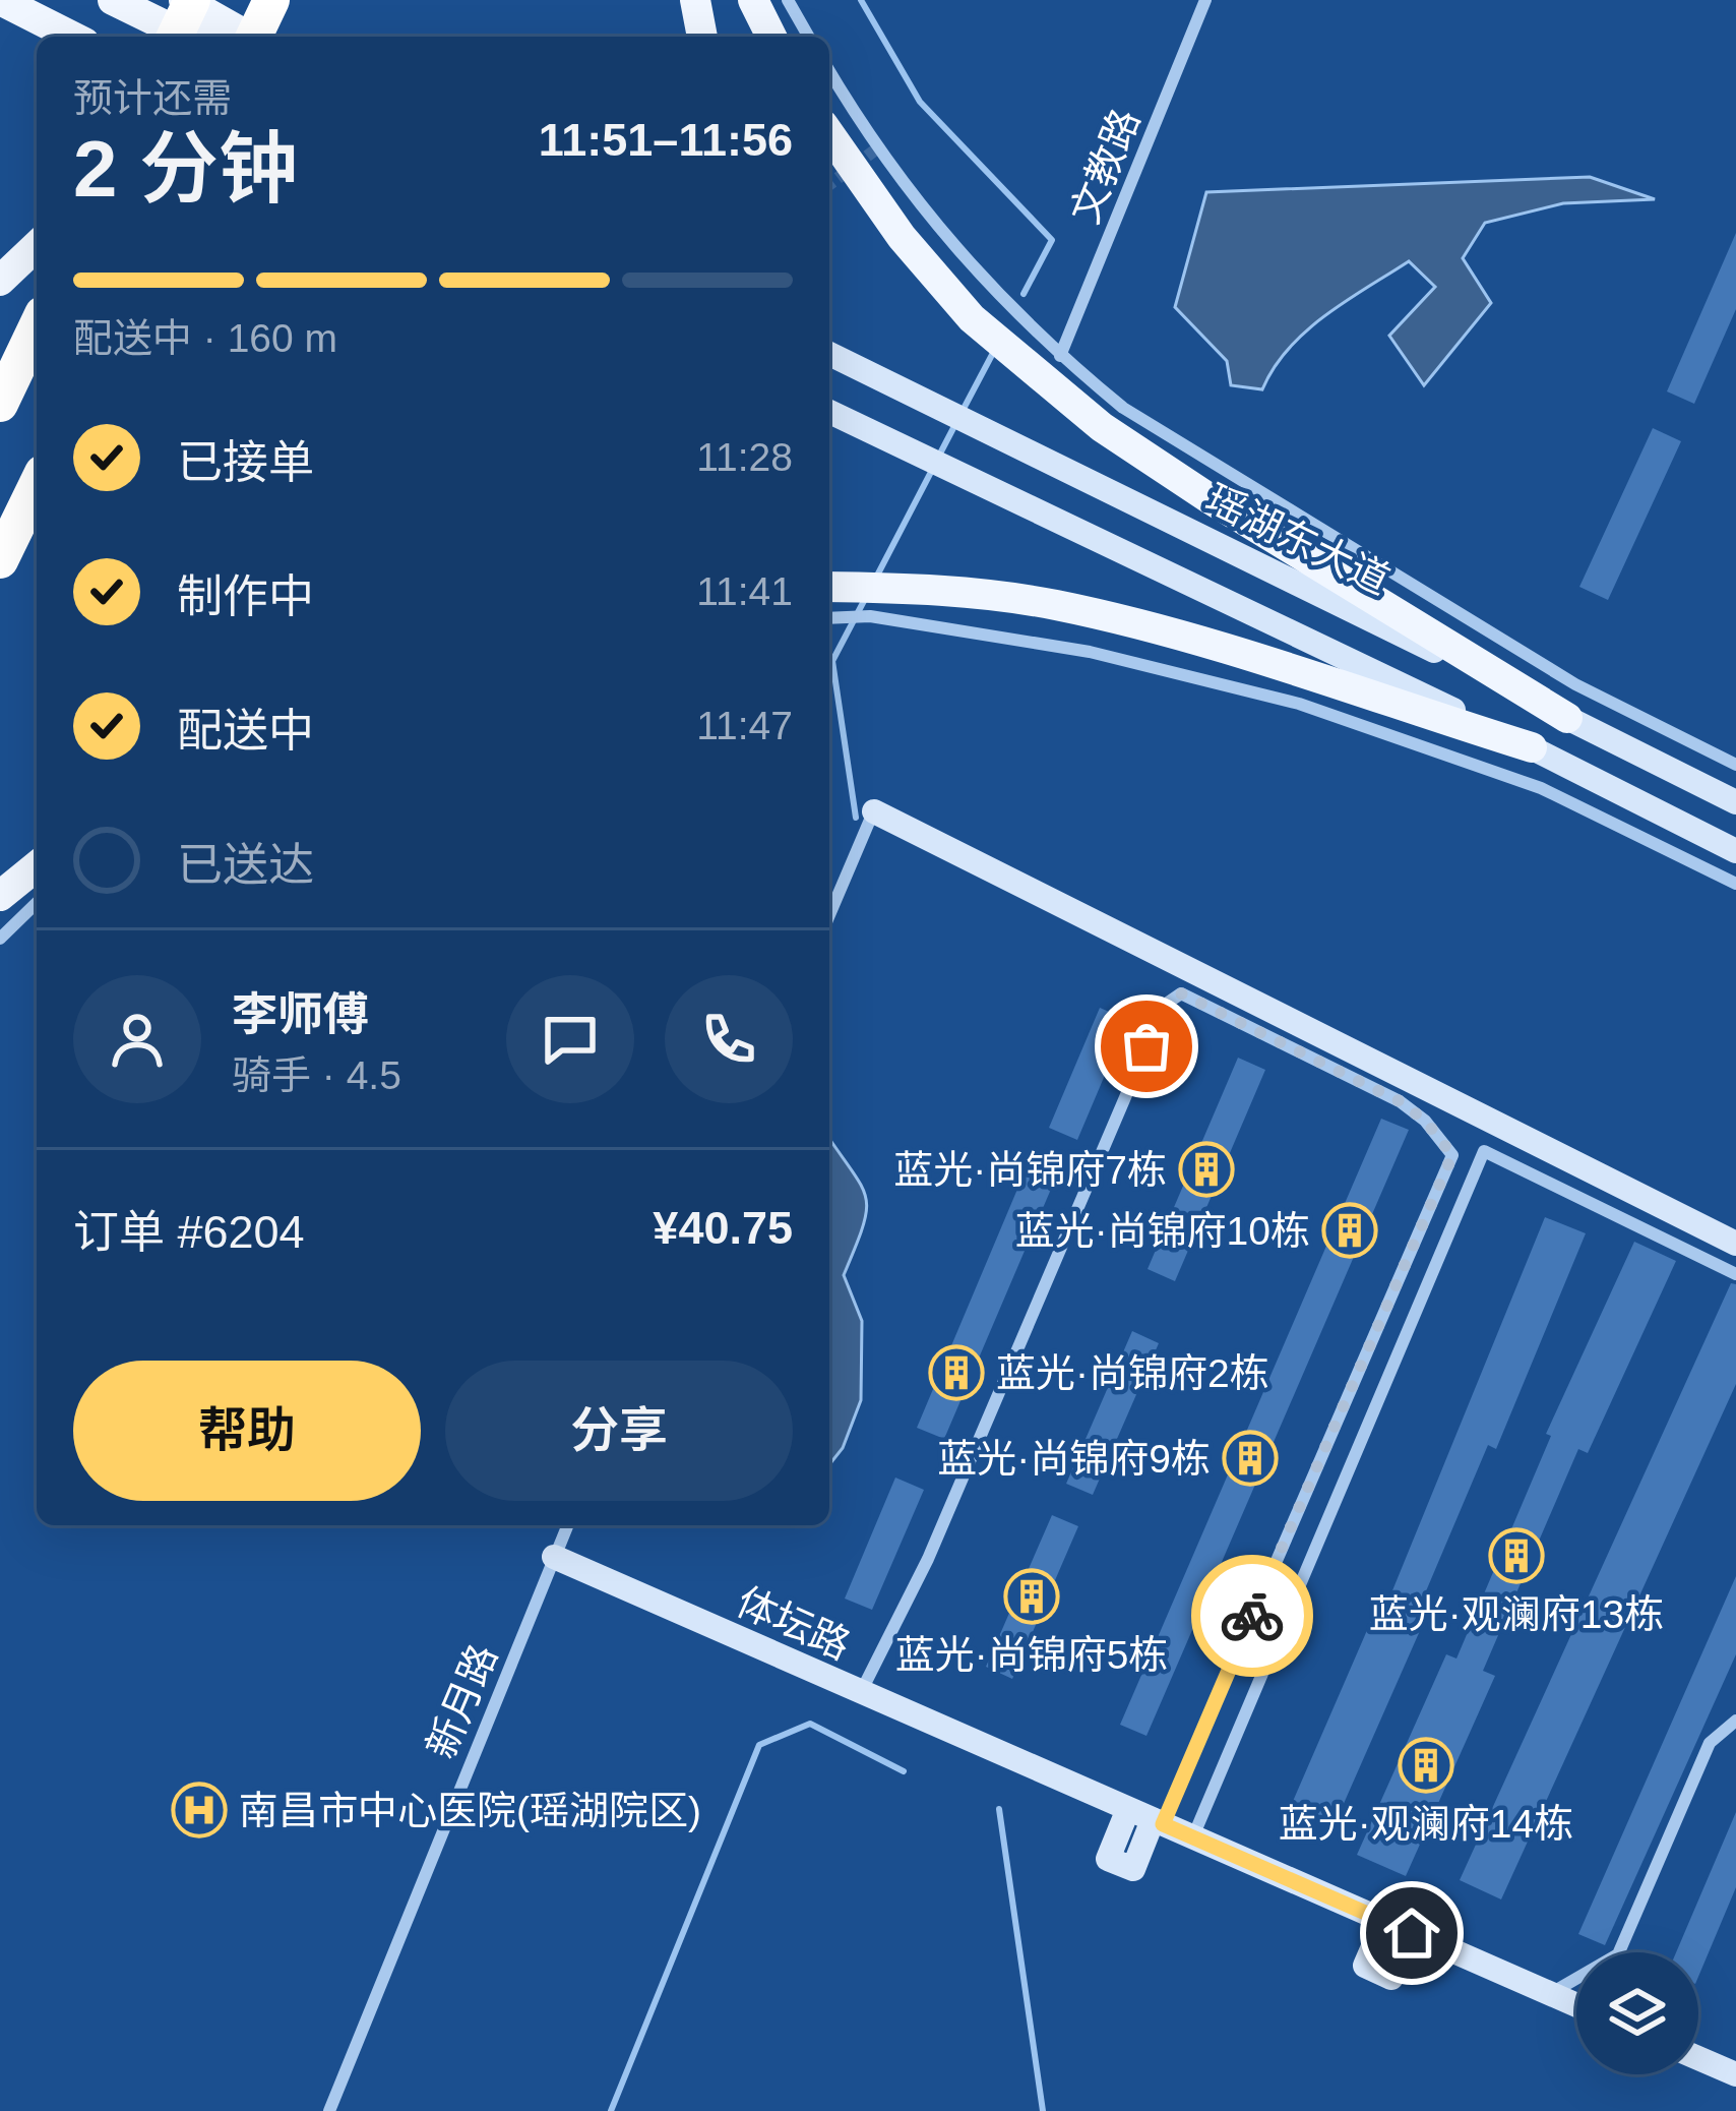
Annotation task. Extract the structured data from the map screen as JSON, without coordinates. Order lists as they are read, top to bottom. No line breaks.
{"streets":{"street":["文教路","瑶湖东大道","体坛路","新月路"]},"crossings":[["体坛路","新月路"]],"places":{"building":["蓝光·尚锦府7栋","蓝光·尚锦府10栋","蓝光·尚锦府2栋","蓝光·尚锦府9栋","蓝光·观澜府13栋","蓝光·尚锦府5栋","蓝光·观澜府14栋"],"hospital":["南昌市中心医院(瑶湖院区)"]},"page":{"heading":["2 分钟","预计还需","11:51–11:56"],"panel":["李师傅","骑手 · 4.5","订单 #6204","¥40.75"],"bar":"配送中 · 160 m","list":[["已接单","11:28"],["制作中","11:41"],["配送中","11:47"],"已送达"],"buttons":["帮助","分享"]}}
